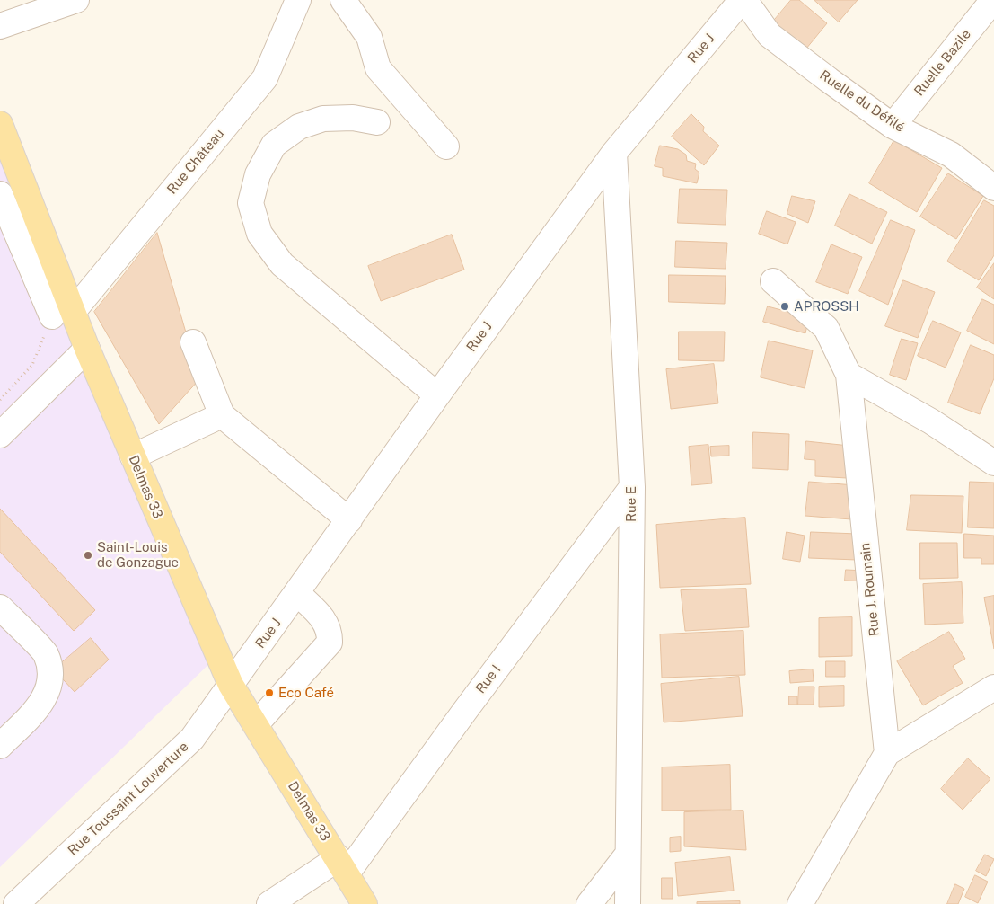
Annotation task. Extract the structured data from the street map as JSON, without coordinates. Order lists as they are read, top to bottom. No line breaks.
{"streets":{"main road":["Delmas 33"],"street":["Rue J","Ruelle Bazile","Ruelle du Défilé","Rue Château","Rue E","Rue J. Roumain","Rue I","Rue Toussaint Louverture"]},"crossings":[["Rue J","Ruelle du Défilé"],["Rue J","Delmas 33"],["Rue J","Rue E"],["Rue J","Rue Toussaint Louverture"],["Ruelle Bazile","Ruelle du Défilé"],["Rue Château","Delmas 33"],["Delmas 33","Rue I"],["Delmas 33","Rue Toussaint Louverture"],["Rue E","Rue I"]],"places":["APROSSH","Saint-Louis de Gonzague","Eco Café"]}
